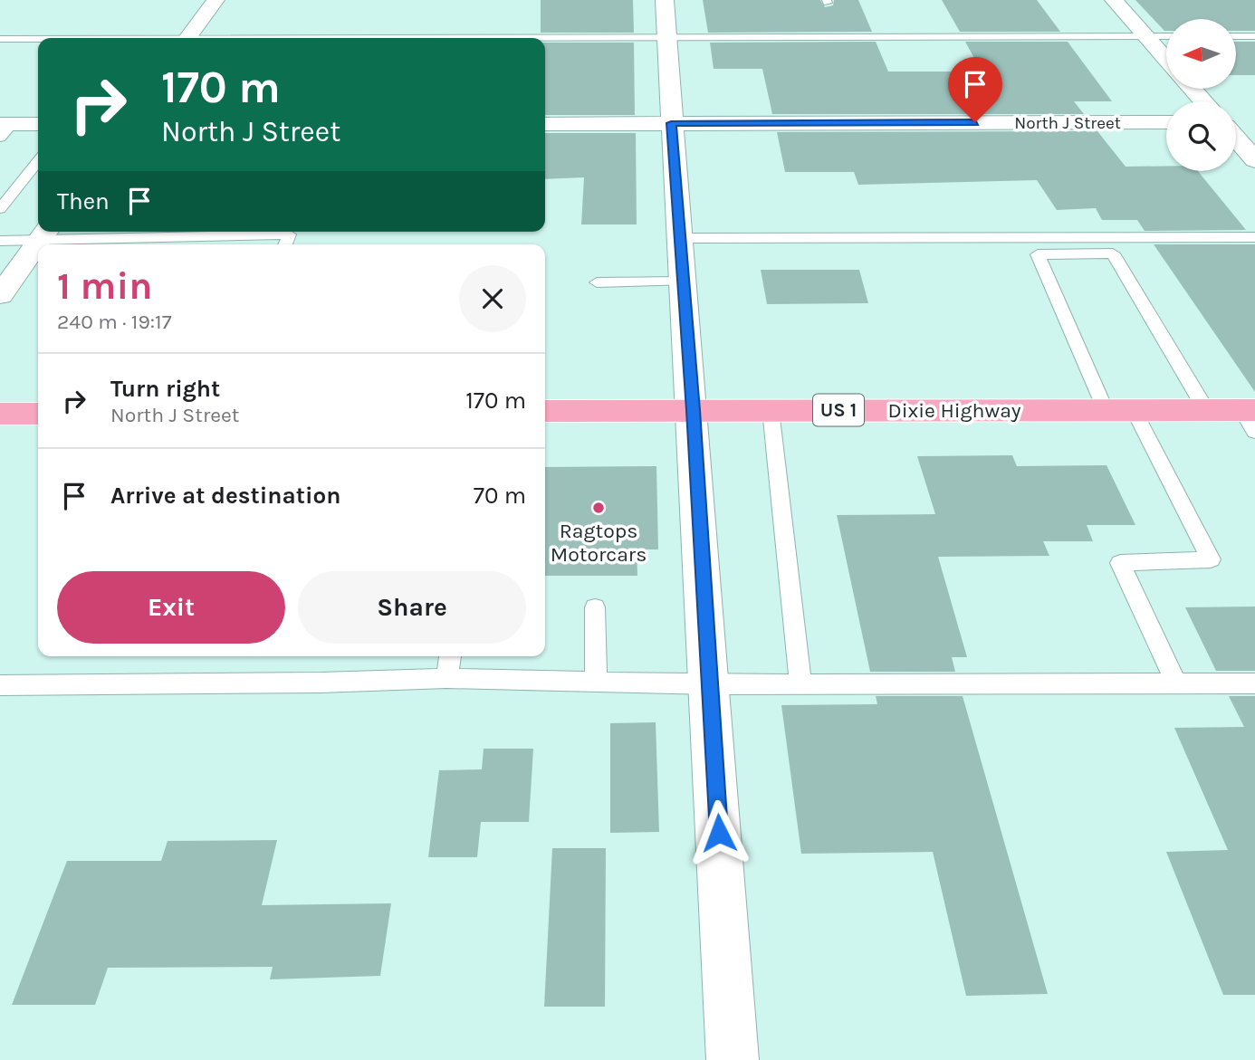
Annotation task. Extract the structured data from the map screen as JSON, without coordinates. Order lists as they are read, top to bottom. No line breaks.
{"streets":{"main road":["US 1","Dixie Highway"],"street":["North J Street"]},"places":["Ragtops Motorcars"],"north":"left","page":{"turn":["170 m","North J Street"],"then":"Then","heading":["1 min","240 m · 19:17"],"list":[{"name":"Turn right","note":"North J Street","value":"170 m"},{"name":"Arrive at destination","value":"70 m"}],"buttons":["Exit","Share"]}}
